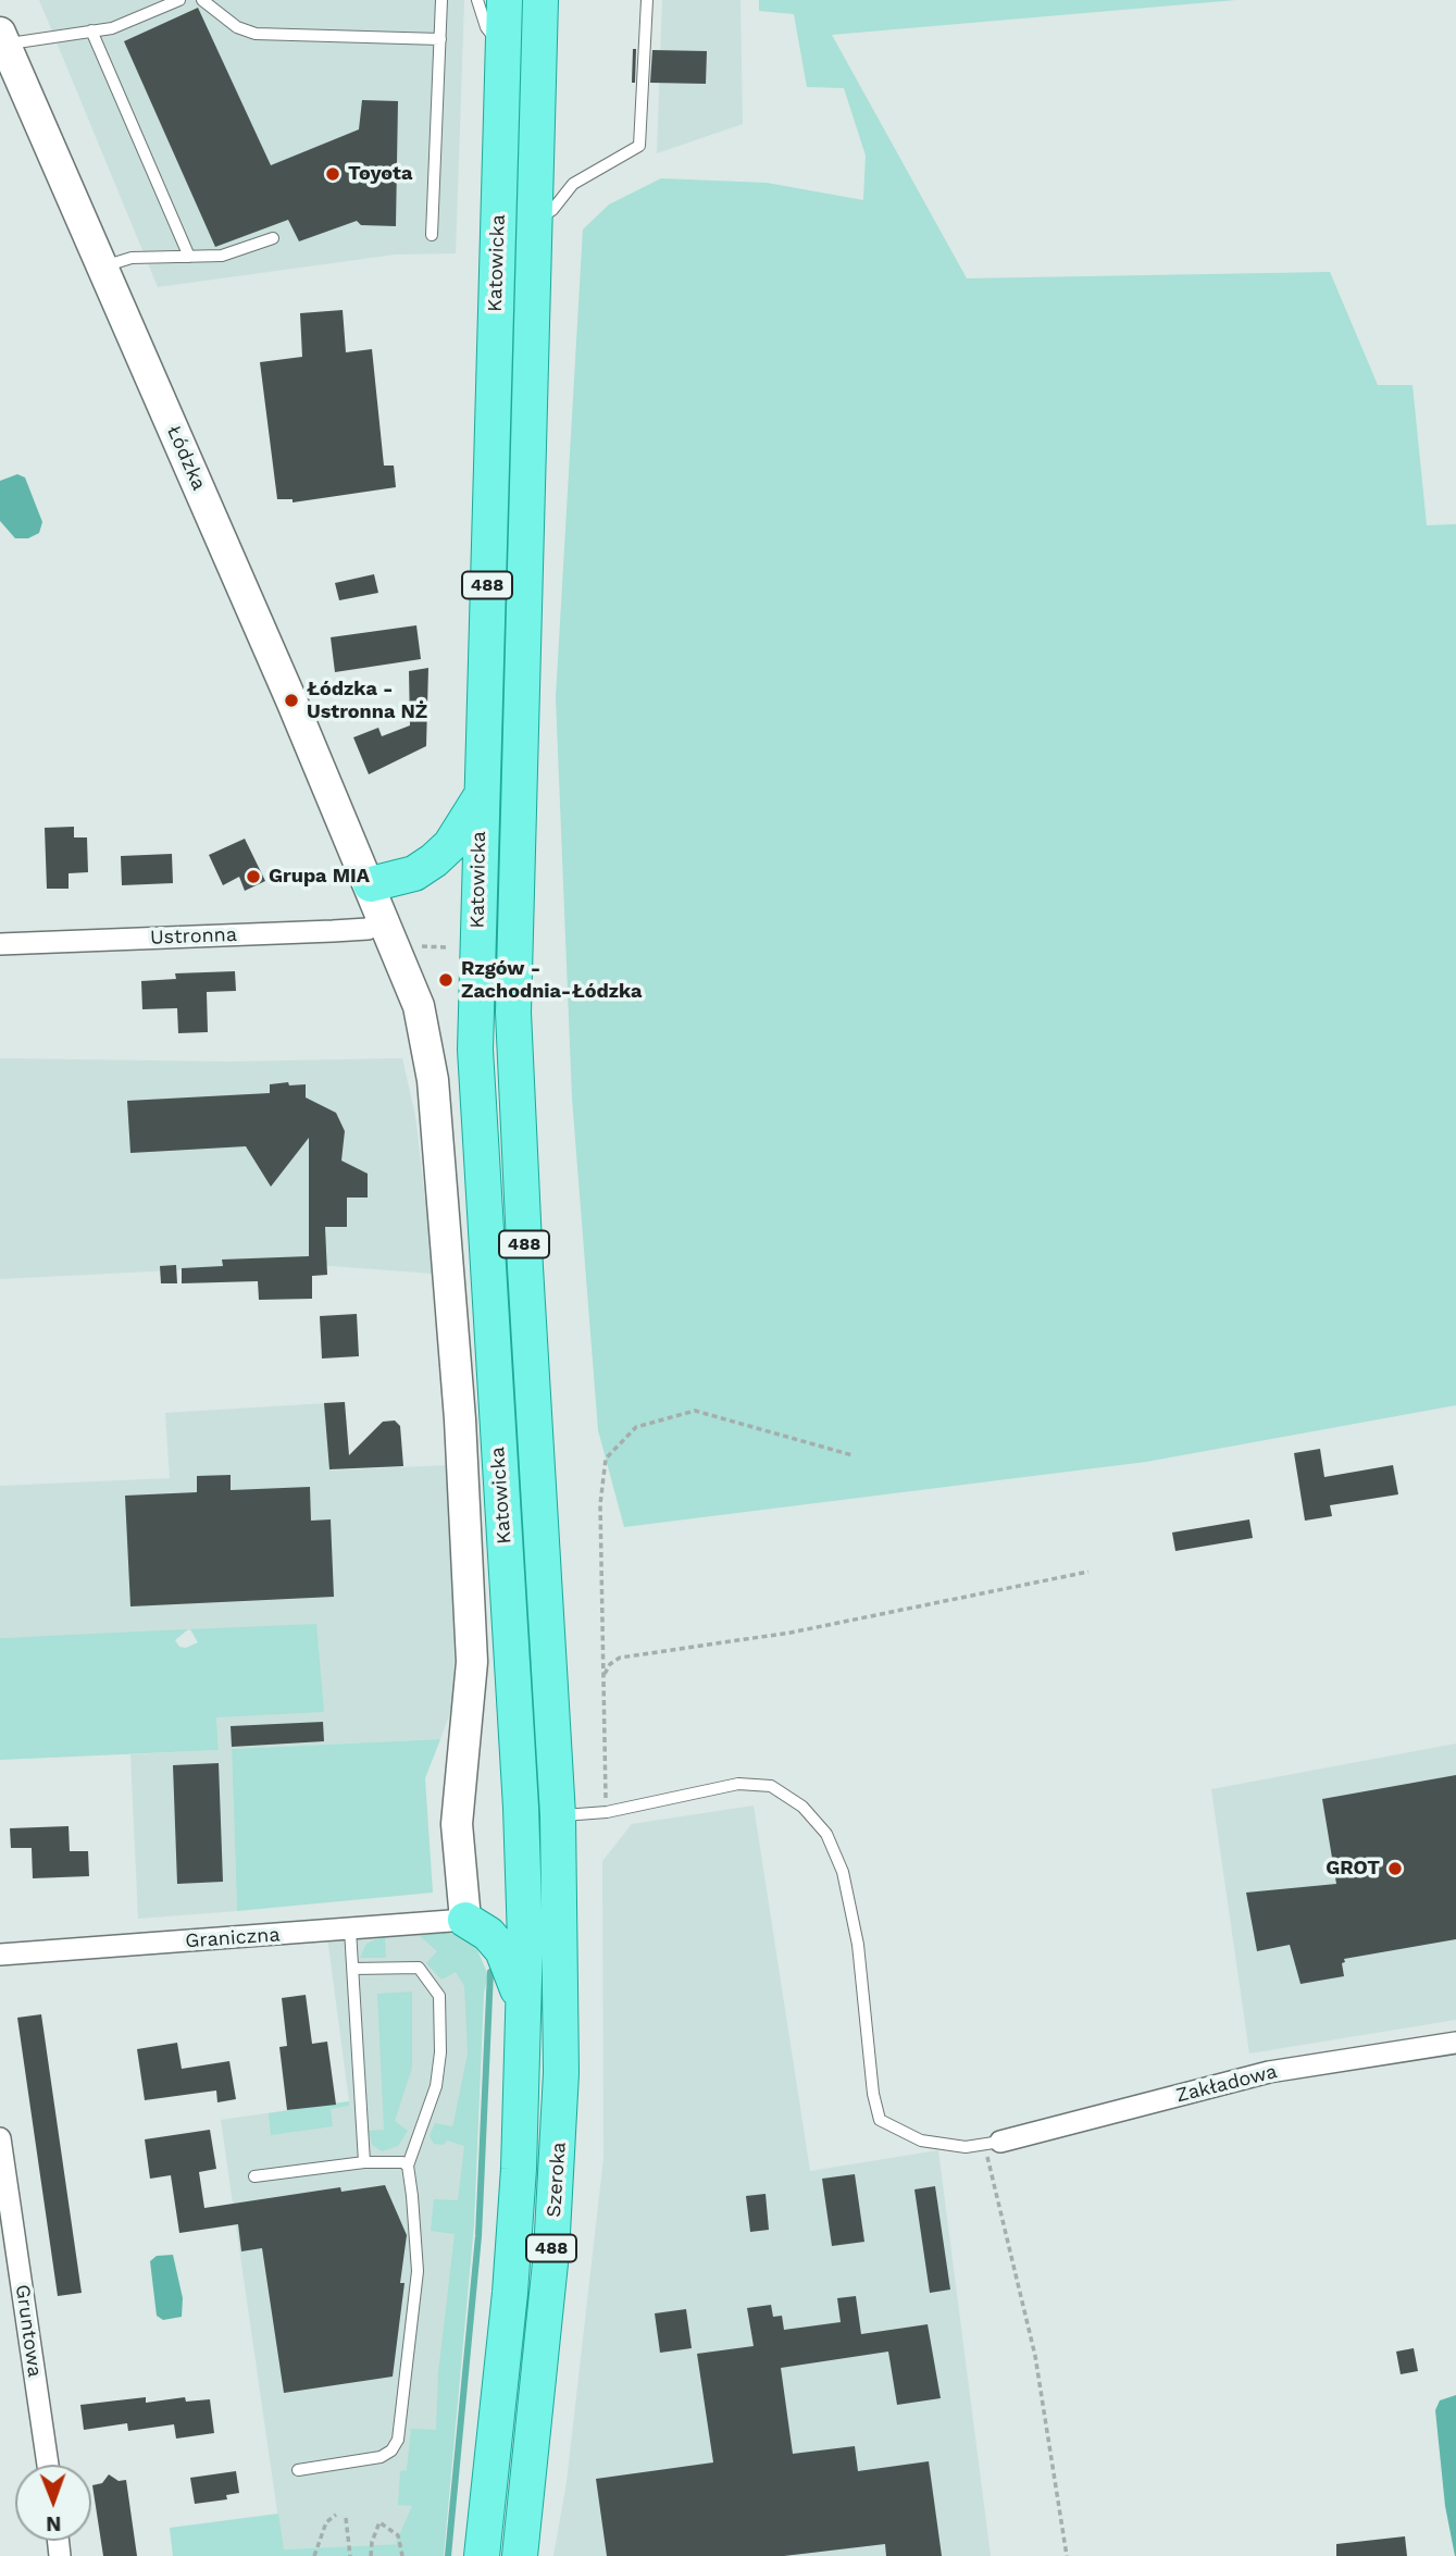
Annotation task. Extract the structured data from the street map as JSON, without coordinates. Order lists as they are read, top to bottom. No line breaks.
{"streets":{"main road":["Katowicka","488","Szeroka"],"street":["Łódzka","Ustronna","Graniczna","Zakładowa","Gruntowa"]},"crossings":[["Katowicka","Szeroka"],["Łódzka","Ustronna"],["Łódzka","Graniczna"]],"places":["Toyota","Łódzka - Ustronna NŻ","Grupa MIA","Rzgów - Zachodnia-Łódzka","GROT"],"north":"bottom"}
